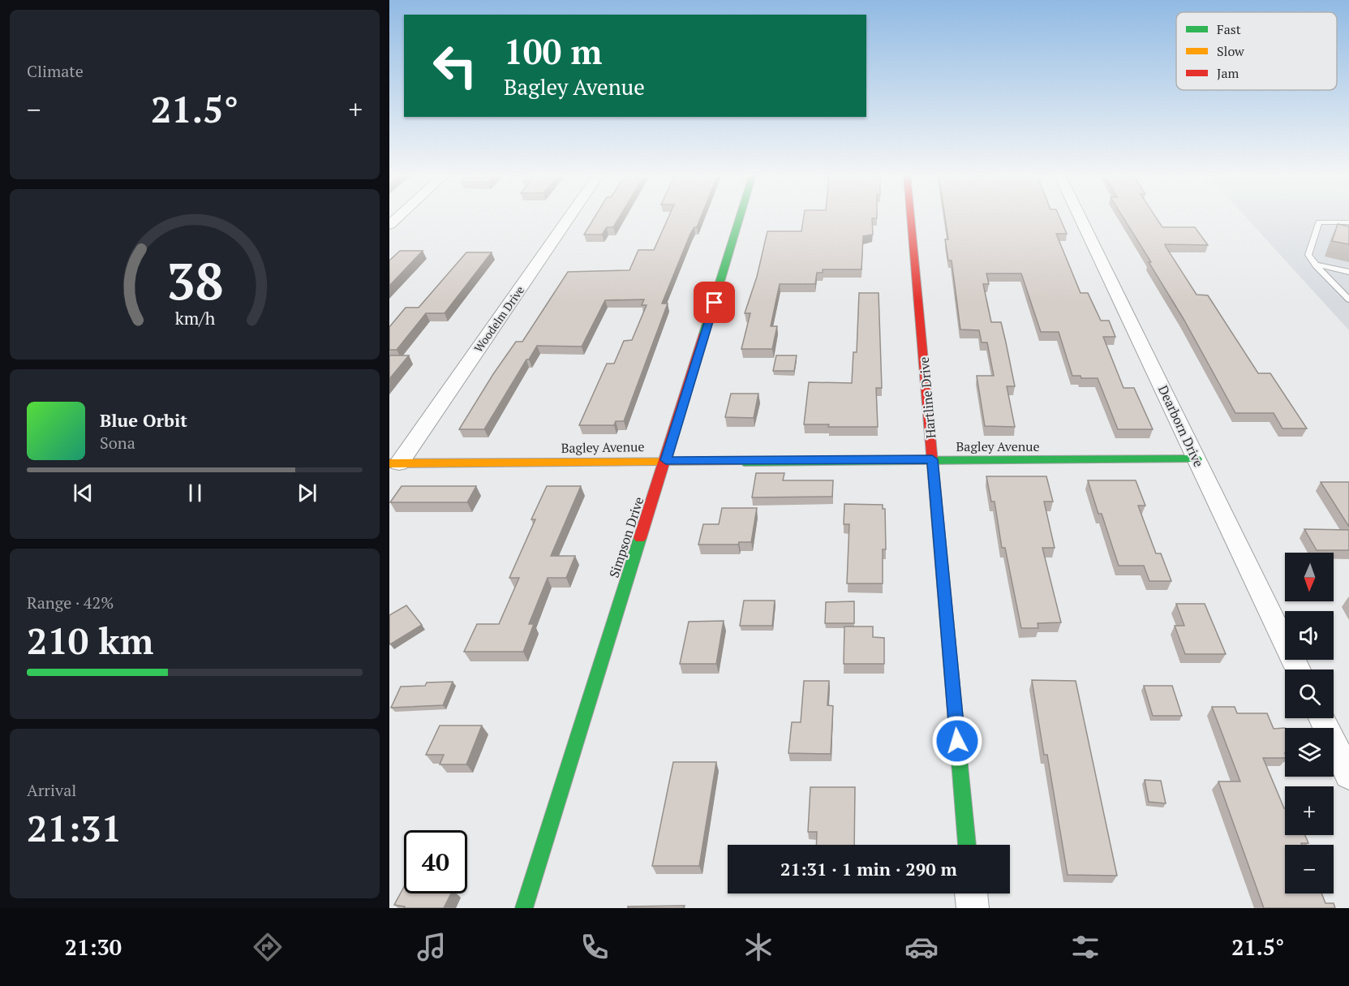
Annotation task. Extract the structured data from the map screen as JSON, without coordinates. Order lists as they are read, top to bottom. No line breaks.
{"streets":{"street":["Woodelm Drive","Hartline Drive","Dearborn Drive","Bagley Avenue","Simpson Drive"]},"crossings":[["Woodelm Drive","Bagley Avenue"],["Hartline Drive","Bagley Avenue"],["Dearborn Drive","Bagley Avenue"],["Bagley Avenue","Simpson Drive"]],"legend":["Fast","Slow","Jam"],"north":"bottom","page":{"tile":["Climate",["Range · 42%","210 km"],["Arrival","21:31"]],"turn":["100 m","Bagley Avenue"],"heat":["−","21.5°","+"],"song":["Blue Orbit","Sona"],"map_buttons":["+","−"],"limit":"40","trip":"21:31 · 1 min · 290 m","tabs":["21:30","21.5°"],"gauge":["38","km/h"]}}
